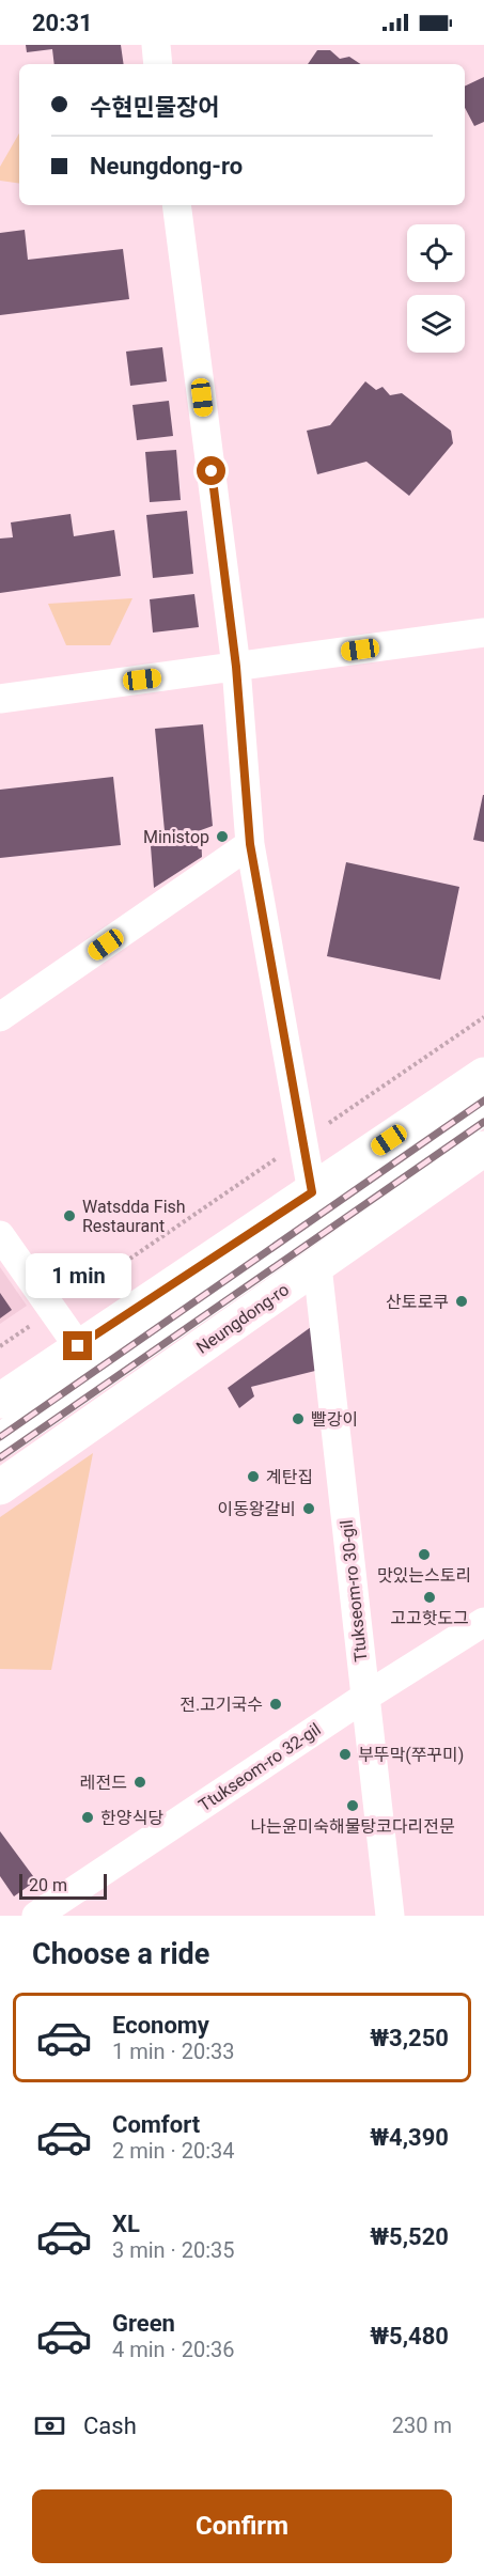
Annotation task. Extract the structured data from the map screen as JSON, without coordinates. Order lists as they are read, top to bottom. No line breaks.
{"streets":{"main road":["Neungdong-ro"],"street":["Ttukseom-ro 30-gil","Ttukseom-ro 32-gil"]},"crossings":[["Neungdong-ro","Ttukseom-ro 30-gil"],["Ttukseom-ro 30-gil","Ttukseom-ro 32-gil"]],"places":["Ministop","Watsdda Fish Restaurant","산토로쿠","빨강이","계탄집","이동왕갈비","맛있는스토리","고고핫도그","전.고기국수","부뚜막(쭈꾸미)","레전드","나는윤미숙해물탕코다리전문","한양식당"],"scale_bar":"20 m","page":{"status":"20:31","banner":["수현민물장어","Neungdong-ro"],"bubble":"1 min","scale":"20 m","heading":"Choose a ride","list":[{"name":"Economy","note":"1 min · 20:33","value":"₩3,250"},{"name":"Comfort","note":"2 min · 20:34","value":"₩4,390"},{"name":"XL","note":"3 min · 20:35","value":"₩5,520"},{"name":"Green","note":"4 min · 20:36","value":"₩5,480"}],"pay":["Cash","230 m"],"buttons":"Confirm"}}
